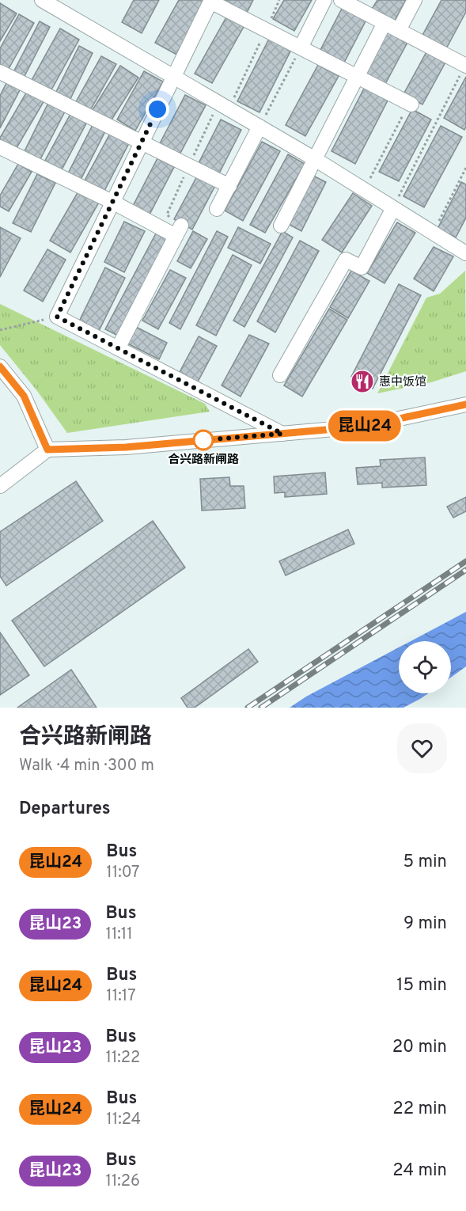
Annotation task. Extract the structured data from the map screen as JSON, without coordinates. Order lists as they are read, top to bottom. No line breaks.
{"places":{"restaurant":["惠中饭馆"],"other":["合兴路新闸路"]},"lines":["bus line 昆山24"],"page":{"on_map":"昆山24","heading":[["合兴路新闸路","Walk · 4 min · 300 m"],"Departures"],"list":[{"mark":"昆山24","name":"Bus","note":"11:07","value":"5 min"},{"mark":"昆山23","name":"Bus","note":"11:11","value":"9 min"},{"mark":"昆山24","name":"Bus","note":"11:17","value":"15 min"},{"mark":"昆山23","name":"Bus","note":"11:22","value":"20 min"},{"mark":"昆山24","name":"Bus","note":"11:24","value":"22 min"},{"mark":"昆山23","name":"Bus","note":"11:26","value":"24 min"}]}}
